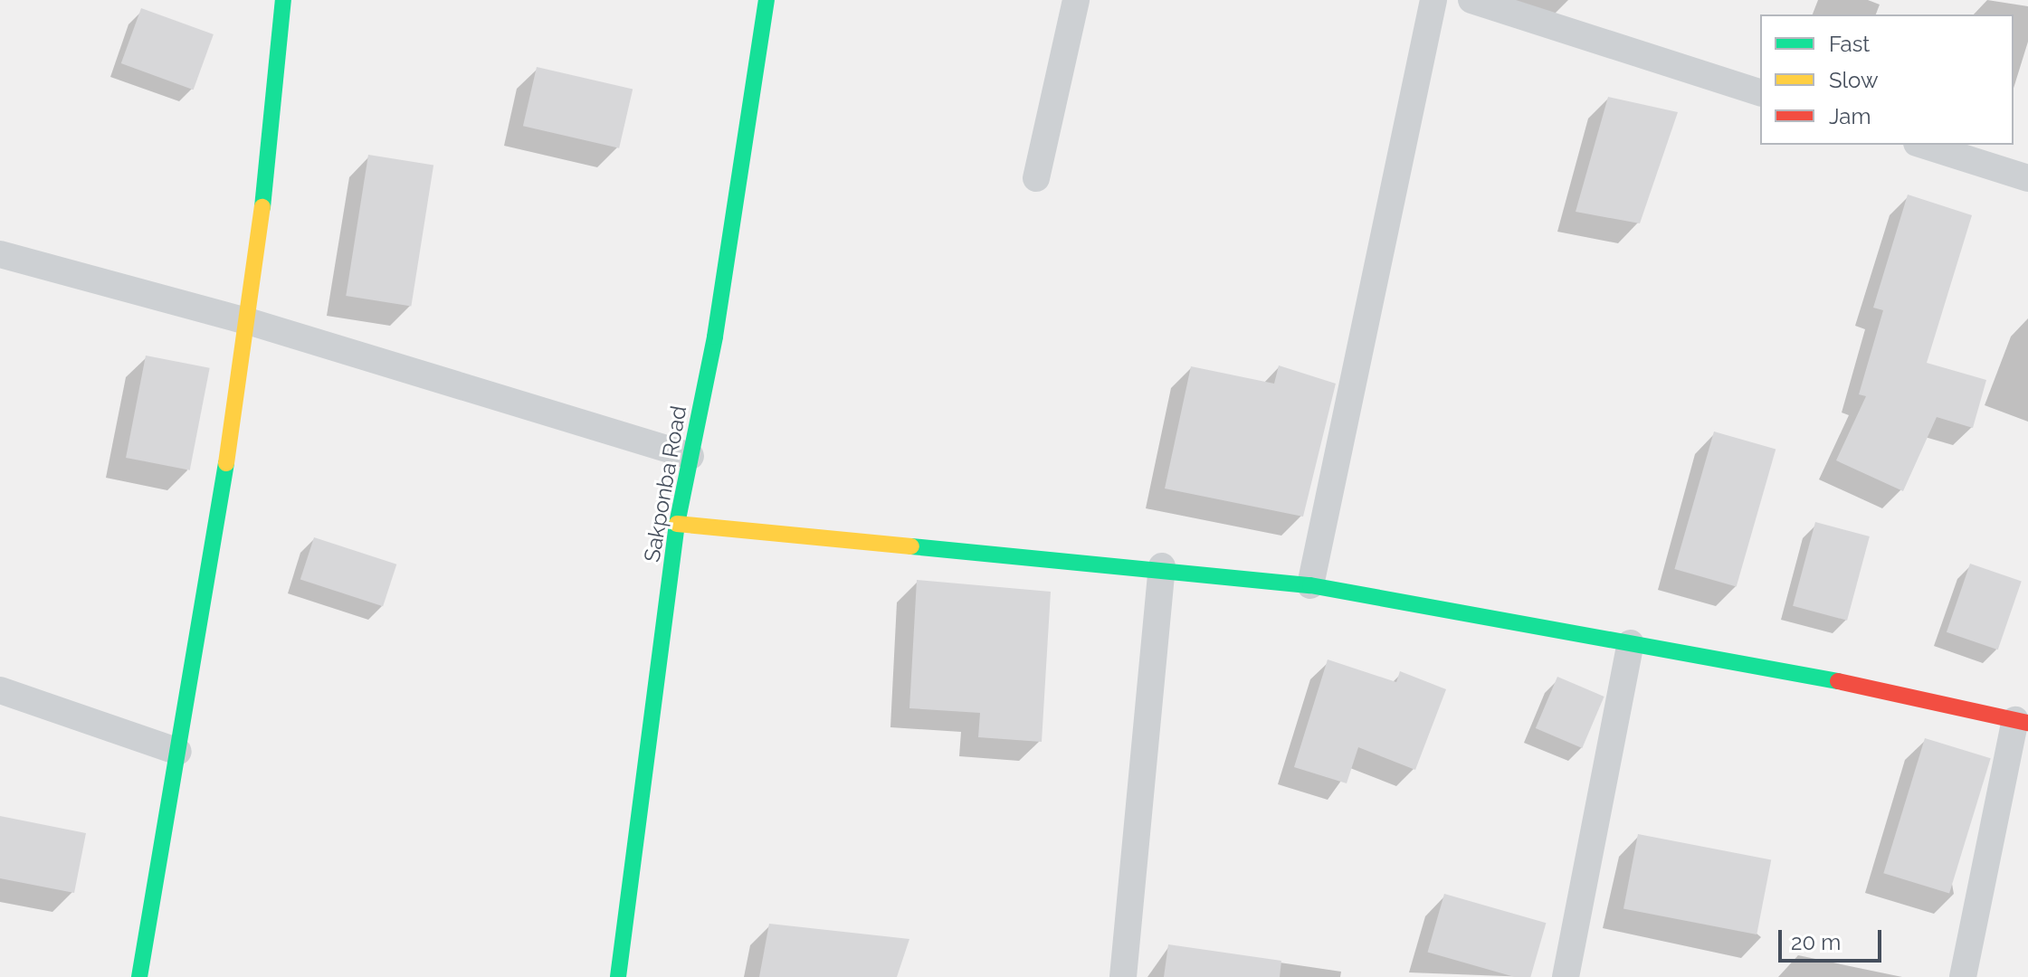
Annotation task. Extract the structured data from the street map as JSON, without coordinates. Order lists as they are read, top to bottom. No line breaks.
{"streets":{"street":["Sakponba Road"]},"legend":["Fast","Slow","Jam"],"scale_bar":"20 m"}
